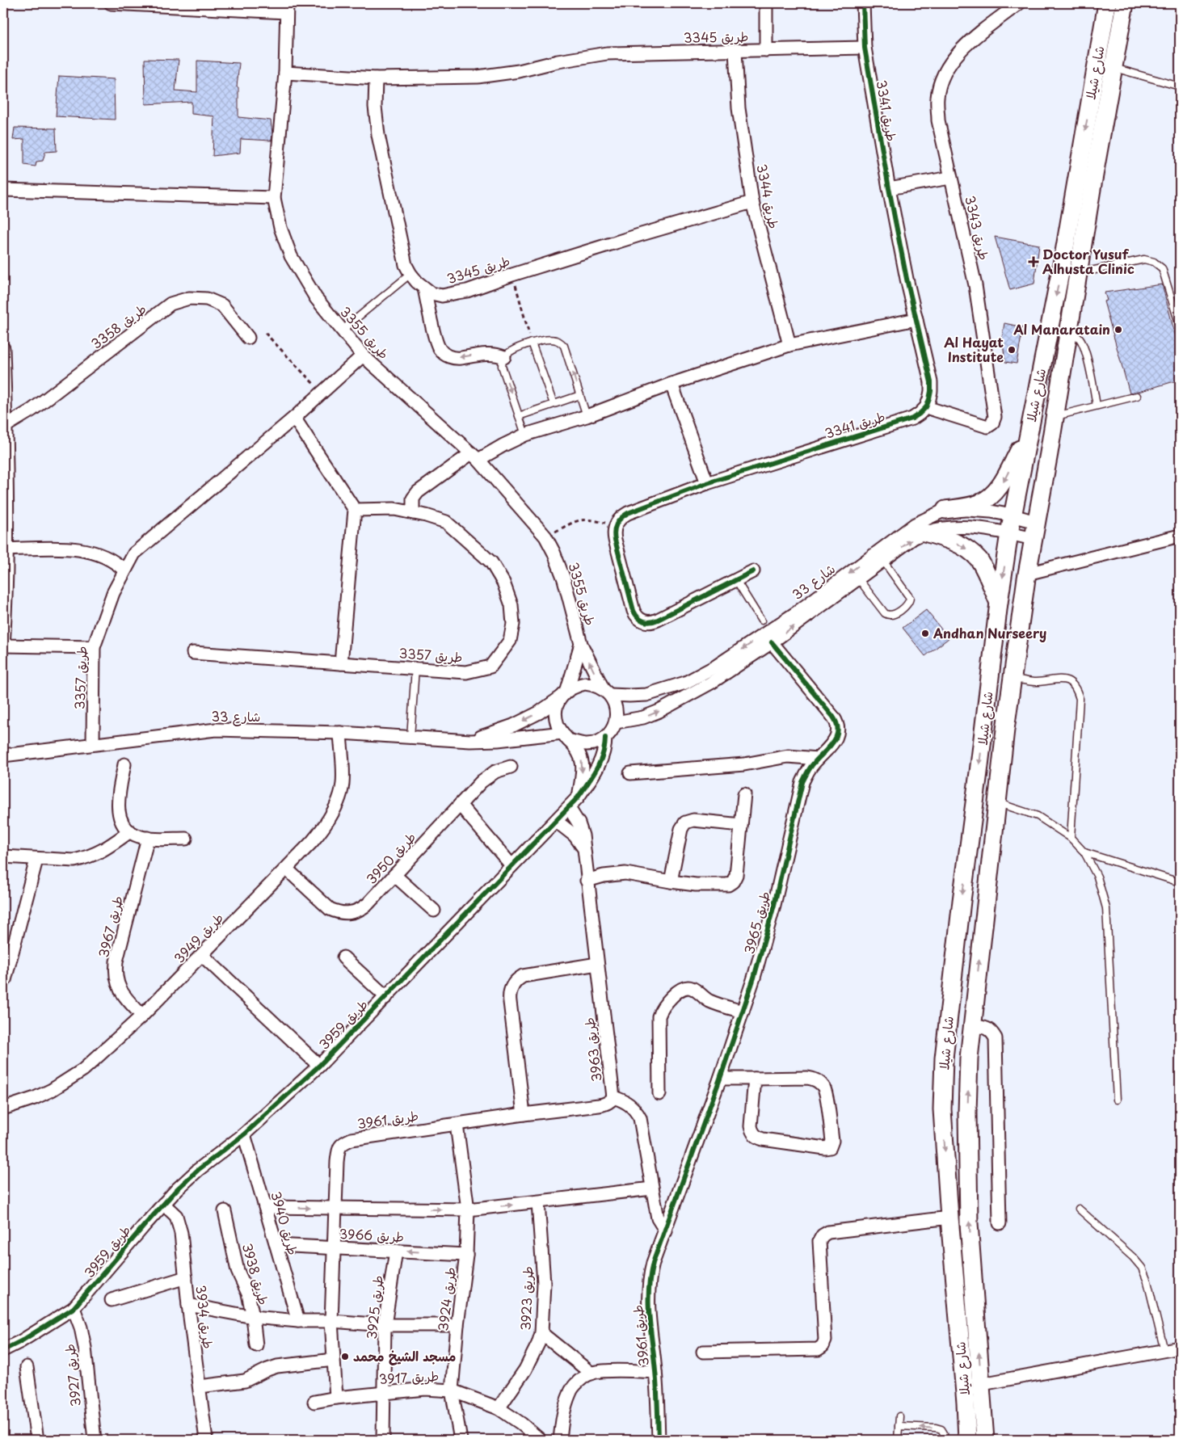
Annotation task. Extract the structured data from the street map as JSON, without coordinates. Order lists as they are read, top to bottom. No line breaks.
{"streets":{"main road":["شارع شيلا"],"street":["طريق 3345","طريق 3341","طريق 3344","طريق 3343","طريق 3358","طريق 3355","شارع 33","طريق 3357","طريق 3950","طريق 3965","طريق 3967","طريق 3949","طريق 3959","طريق 3963","طريق 3961","طريق 3940","طريق 3966","طريق 3938","طريق 3923","طريق 3924","طريق 3925","طريق 3934","طريق 3927","طريق 3917"]},"crossings":[["طريق 3345","طريق 3341"],["طريق 3345","طريق 3344"],["طريق 3345","طريق 3355"],["شارع شيلا","شارع 33"],["طريق 3341","طريق 3343"],["طريق 3355","شارع 33"],["طريق 3355","طريق 3357"],["طريق 3355","طريق 3959"],["شارع 33","طريق 3357"],["شارع 33","طريق 3965"],["شارع 33","طريق 3949"],["شارع 33","طريق 3959"],["طريق 3950","طريق 3949"],["طريق 3965","طريق 3963"],["طريق 3965","طريق 3961"],["طريق 3967","طريق 3949"],["طريق 3959","طريق 3963"],["طريق 3959","طريق 3940"],["طريق 3959","طريق 3934"],["طريق 3959","طريق 3927"],["طريق 3963","طريق 3961"],["طريق 3961","طريق 3966"],["طريق 3961","طريق 3924"],["طريق 3961","طريق 3917"],["طريق 3940","طريق 3966"],["طريق 3966","طريق 3924"],["طريق 3966","طريق 3925"],["طريق 3923","طريق 3917"],["طريق 3924","طريق 3917"],["طريق 3925","طريق 3917"]],"places":{"health":["Doctor Yusuf Alhusta Clinic"],"other":["Al Manaratain","Al Hayat Institute","Andhan Nurseery","مسجد الشيخ محمد"]}}
